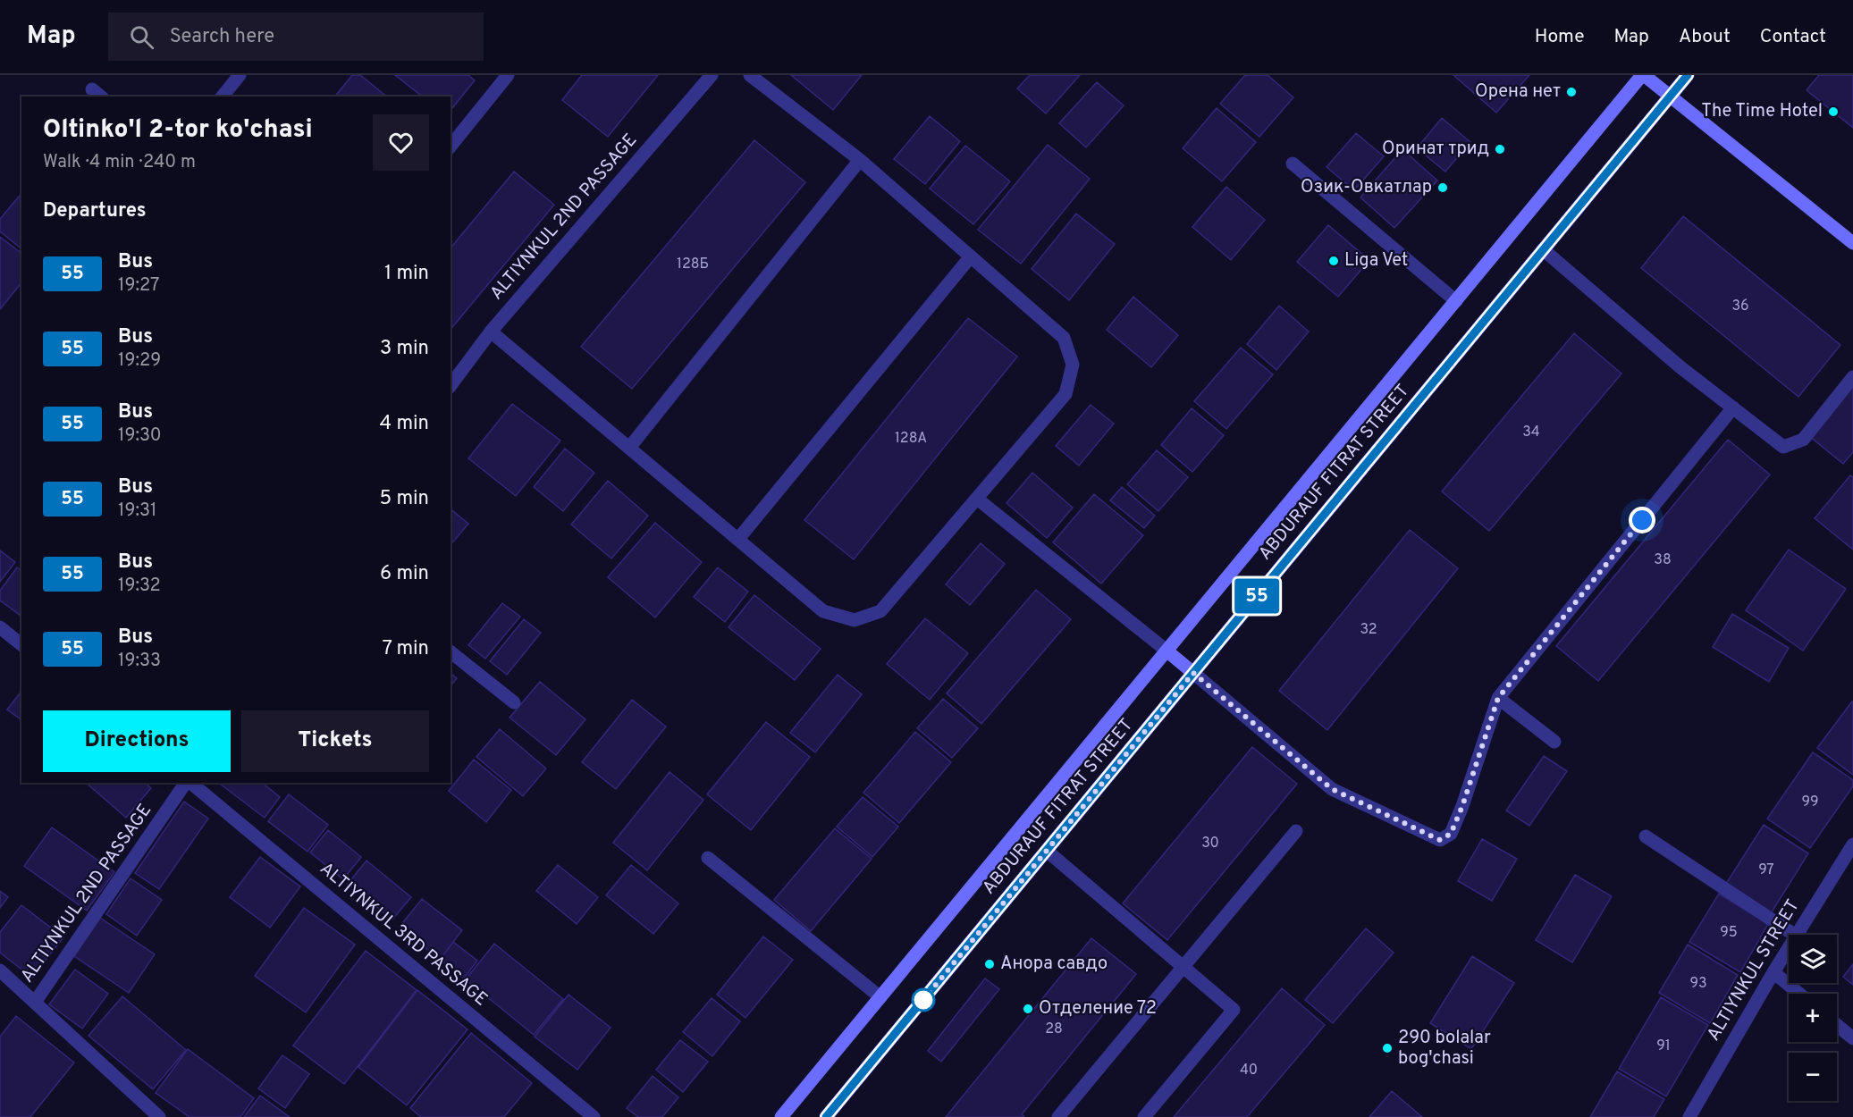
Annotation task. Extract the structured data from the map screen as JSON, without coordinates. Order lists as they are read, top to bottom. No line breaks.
{"streets":{"main road":["ABDURAUF FITRAT STREET"],"street":["ALTIYNKUL 2ND PASSAGE","ALTIYNKUL 3RD PASSAGE","ALTIYNKUL STREET"]},"places":["Орена нет","The Time Hotel","Оринат трид","Озик-Овкатлар","Liga Vet","Анора савдо","Отделение 72","290 bolalar bog'chasi"],"lines":["bus line 55"],"house_numbers":["128Б","36","34","128A","38","32","99","30","97","95","93","28","91","40"],"page":{"header":"Map","search":"Search here","nav":["Home","Map","About","Contact"],"on_map":"55","heading":[["Oltinko'l 2-tor ko'chasi","Walk · 4 min · 240 m"],"Departures"],"list":[{"mark":"55","name":"Bus","note":"19:27","value":"1 min"},{"mark":"55","name":"Bus","note":"19:29","value":"3 min"},{"mark":"55","name":"Bus","note":"19:30","value":"4 min"},{"mark":"55","name":"Bus","note":"19:31","value":"5 min"},{"mark":"55","name":"Bus","note":"19:32","value":"6 min"},{"mark":"55","name":"Bus","note":"19:33","value":"7 min"}],"buttons":["Directions","Tickets"],"map_buttons":["+","−"]}}
